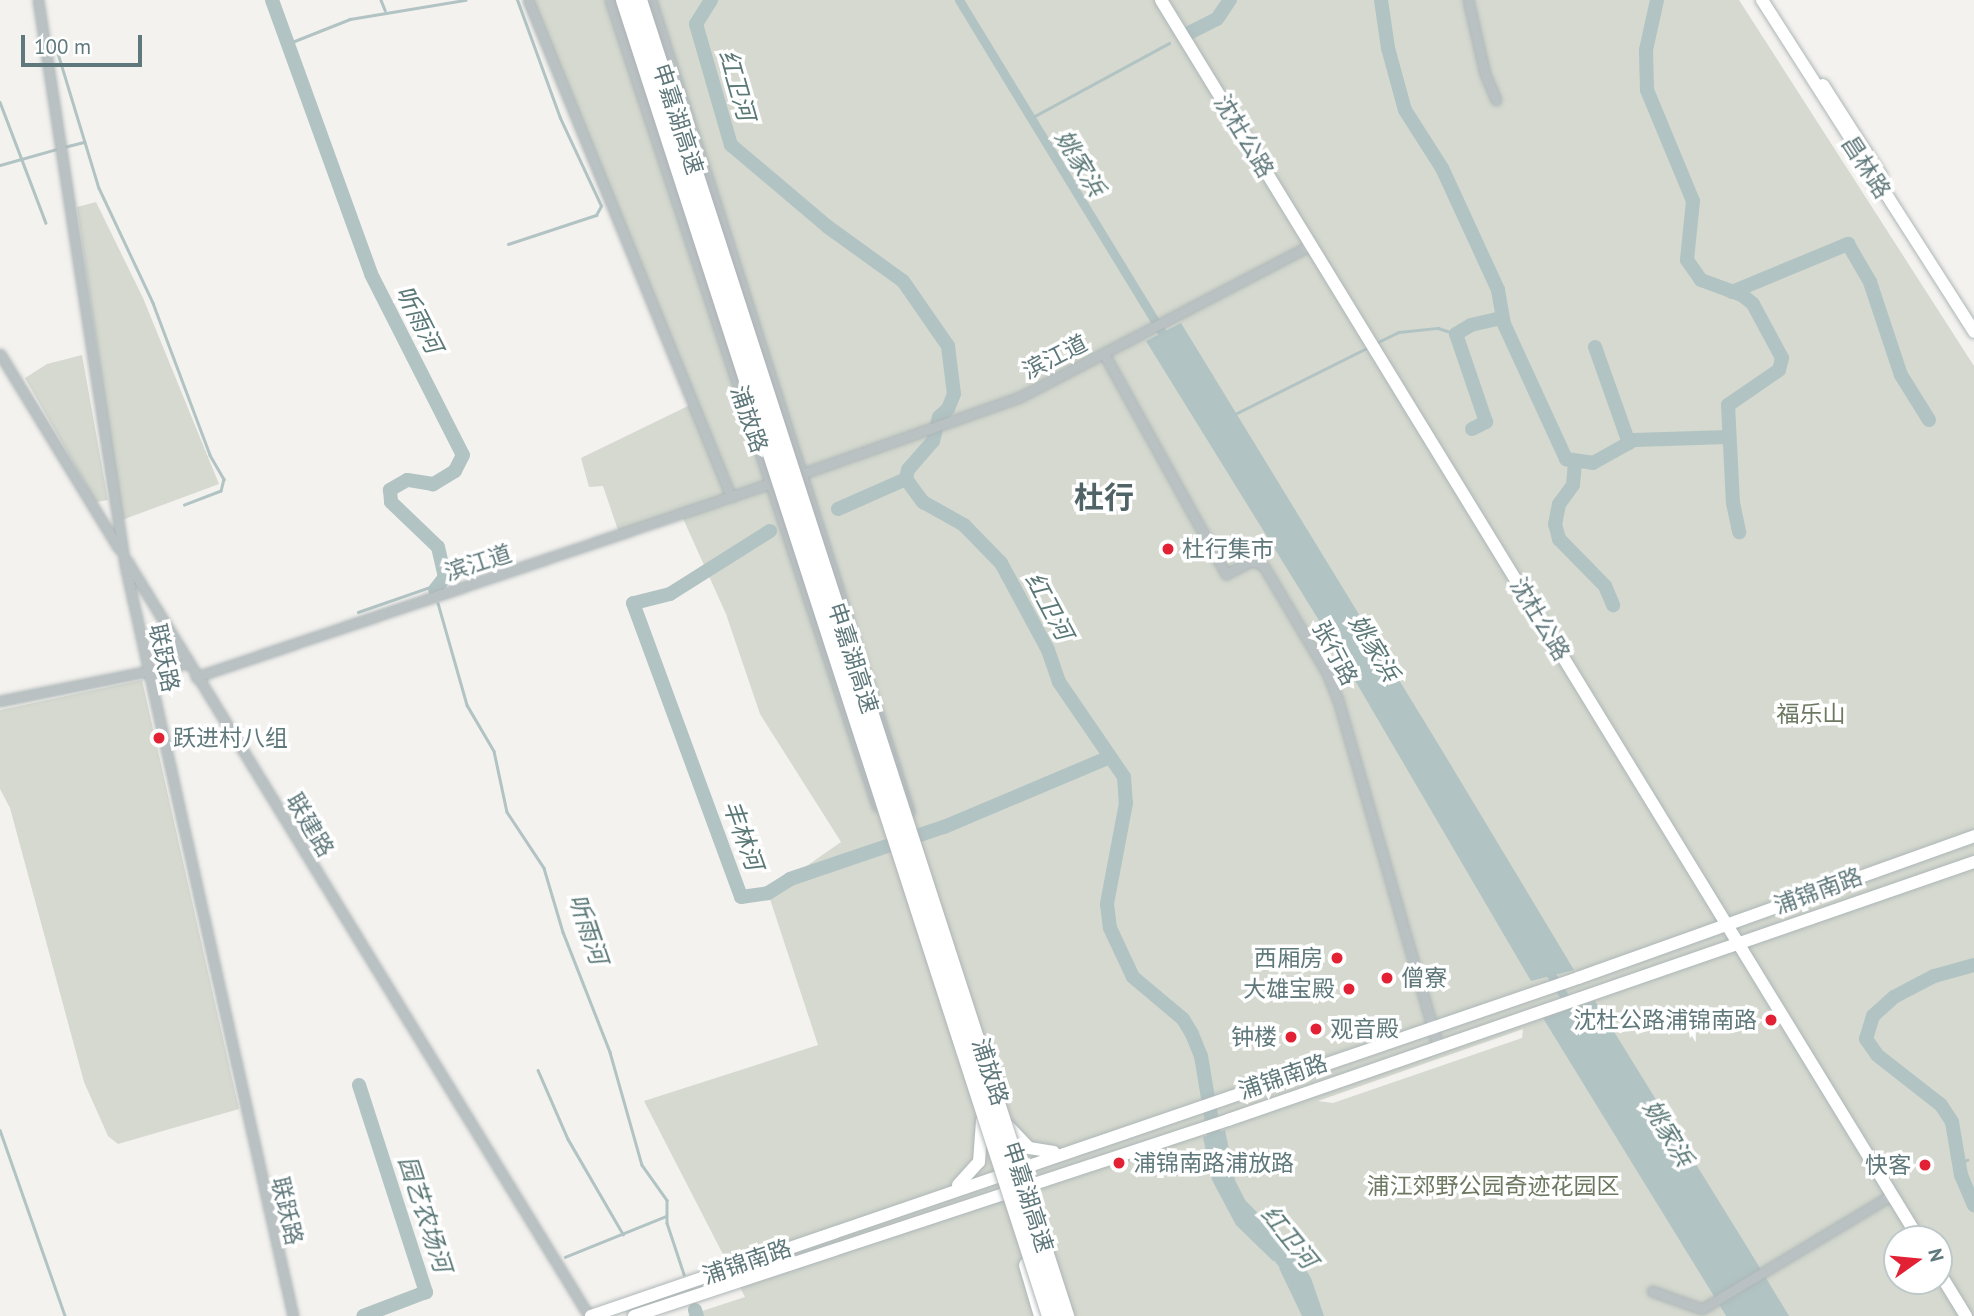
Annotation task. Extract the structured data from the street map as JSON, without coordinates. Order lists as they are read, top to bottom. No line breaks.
{"streets":{"highway":["申嘉湖高速"],"main road":["沈杜公路","昌林路","浦放路","浦锦南路"],"street":["滨江道","张行路","联跃路","联建路"]},"crossings":[["申嘉湖高速","浦放路"],["沈杜公路","滨江道"],["沈杜公路","浦锦南路"],["滨江道","浦放路"],["滨江道","张行路"],["滨江道","联建路"],["浦放路","浦锦南路"],["张行路","浦锦南路"],["联跃路","联建路"],["联建路","浦锦南路"]],"districts":["杜行"],"water":["红卫河","姚家浜","听雨河","丰林河","园艺农场河"],"parks":["福乐山","浦江郊野公园奇迹花园区"],"places":["杜行集市","跃进村八组","西厢房","僧寮","大雄宝殿","沈杜公路浦锦南路","观音殿","钟楼","浦锦南路浦放路","快客"],"scale_bar":"100 m","north":"right"}
